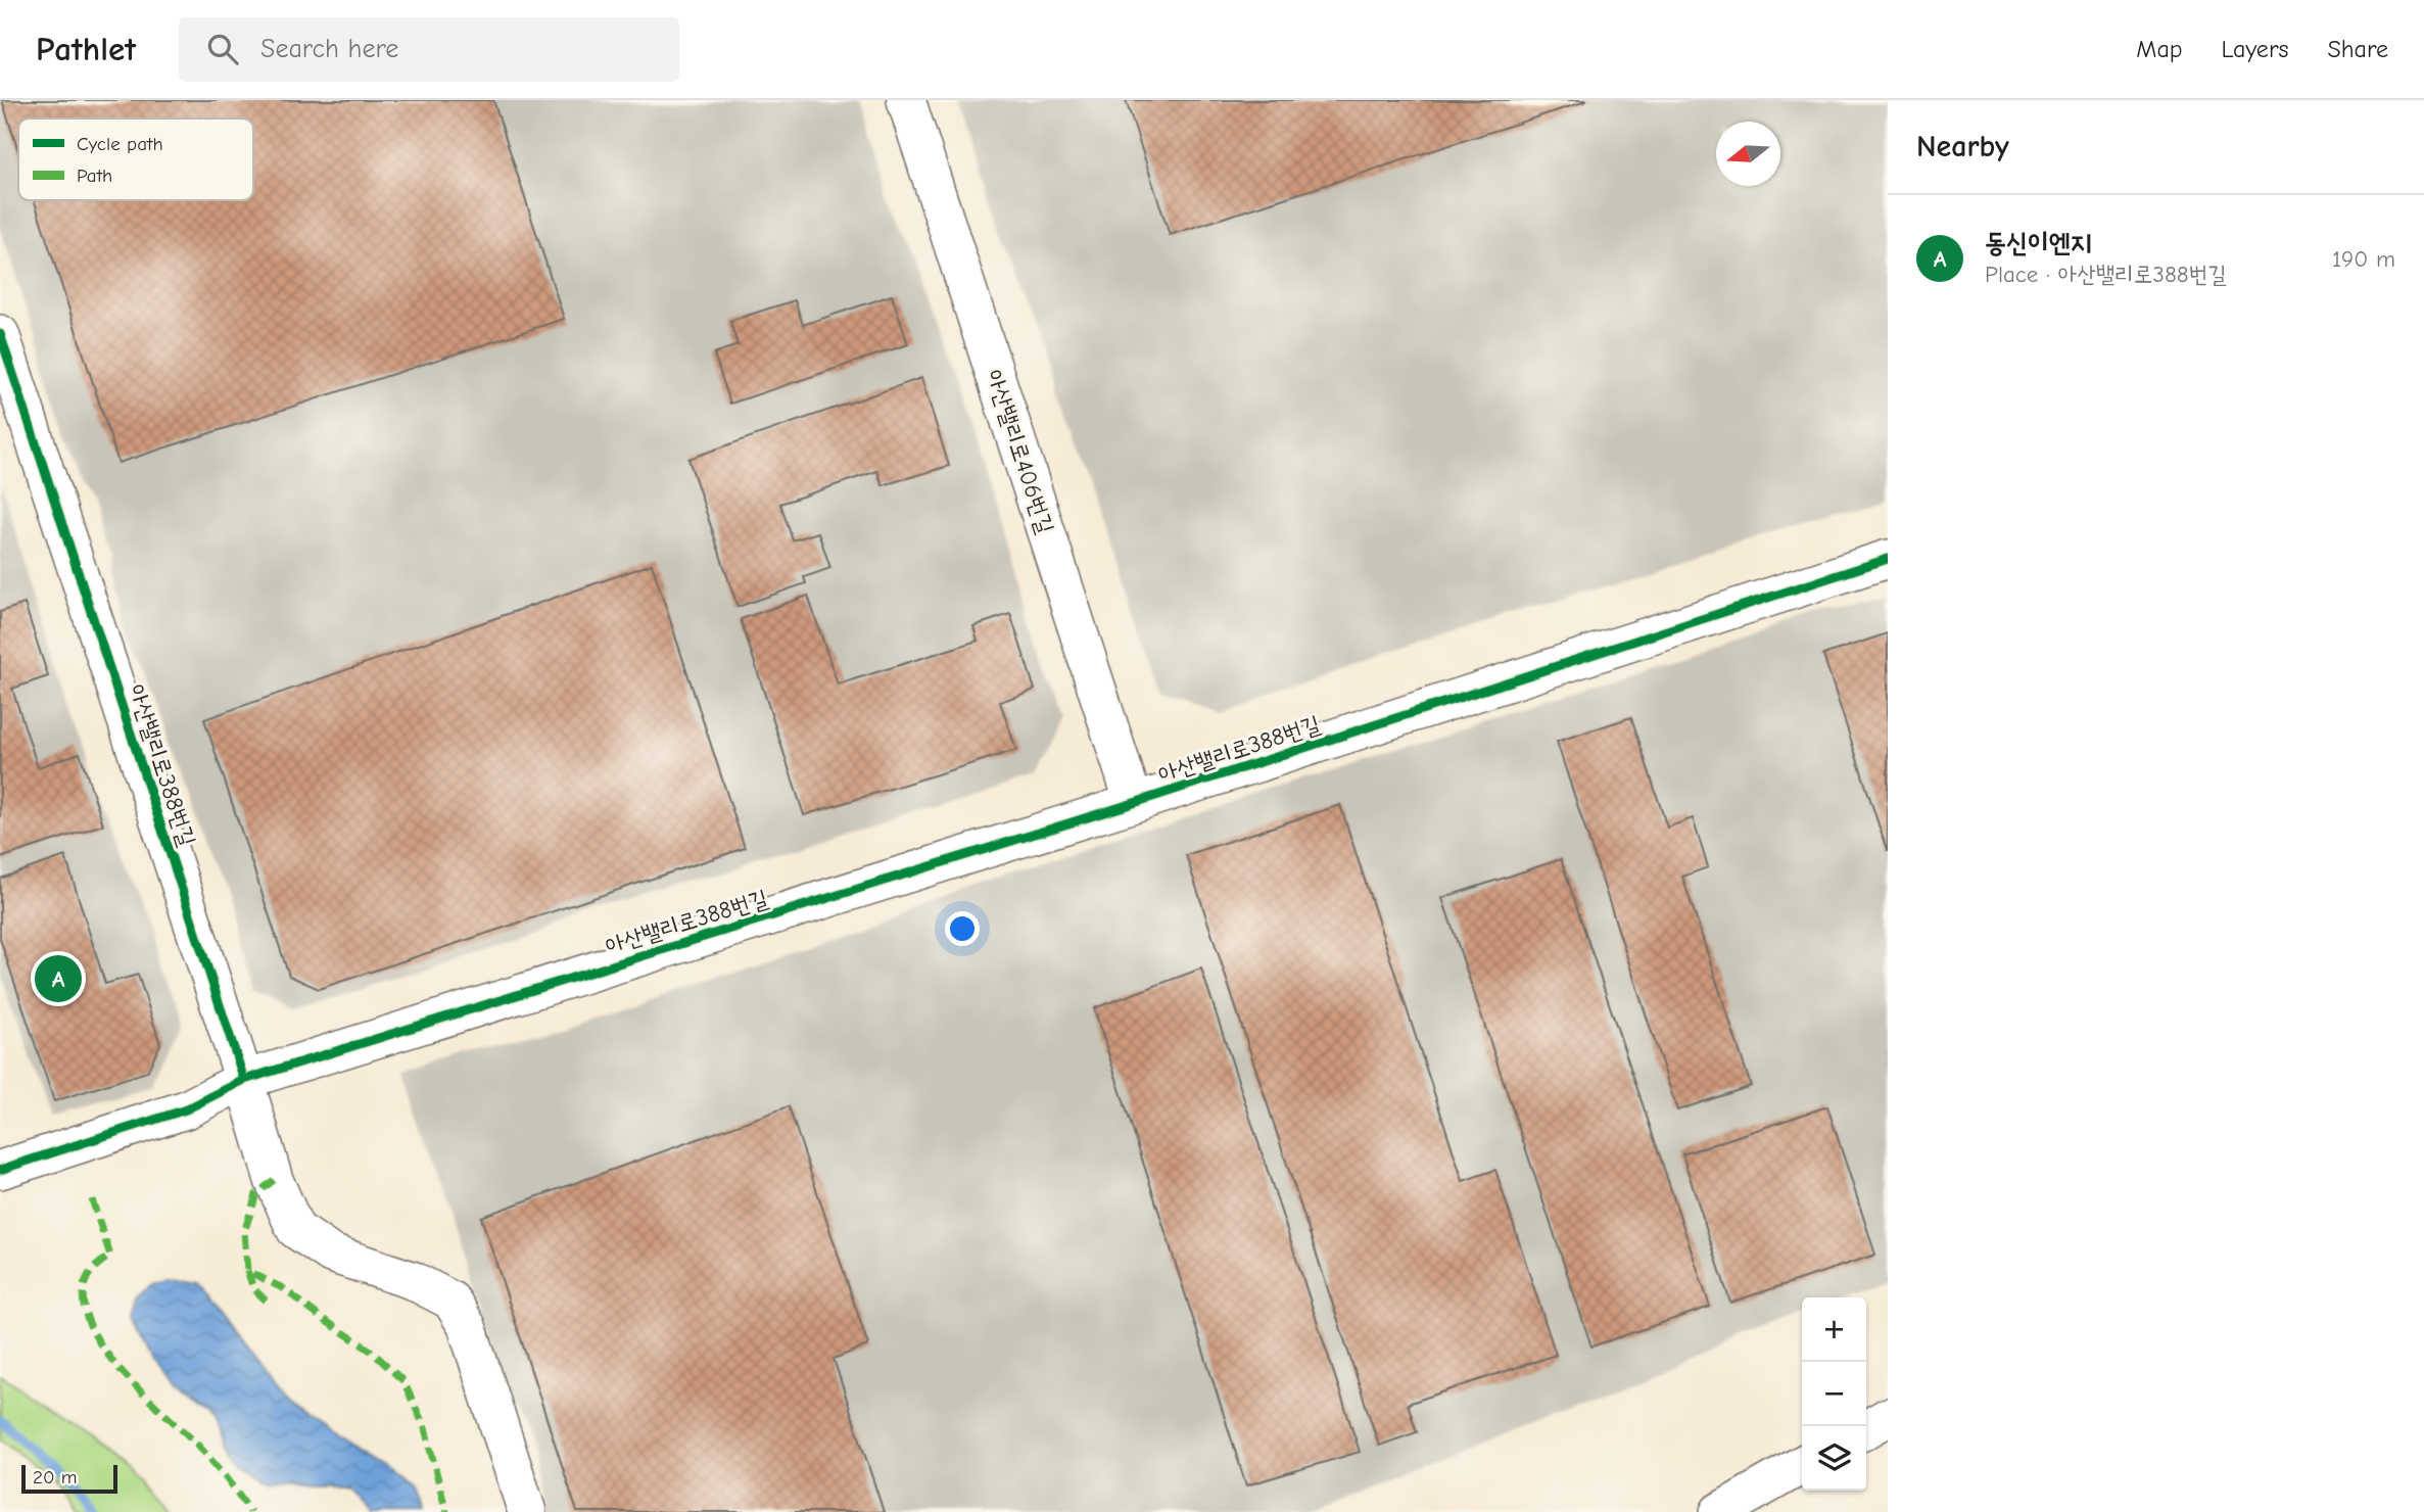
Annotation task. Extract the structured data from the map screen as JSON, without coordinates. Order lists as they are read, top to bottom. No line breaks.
{"streets":{"street":["아산밸리로406번길","아산밸리로388번길"]},"crossings":[["아산밸리로406번길","아산밸리로388번길"]],"legend":["Cycle path","Path"],"scale_bar":"20 m","north":"left","page":{"header":"Pathlet","search":"Search here","nav":["Map","Layers","Share"],"heading":"Nearby","list":[{"mark":"A","name":"동신이엔지","note":"Place · 아산밸리로388번길","value":"190 m"}],"pins":"A","map_buttons":["+","−"],"scale":"20 m"}}
